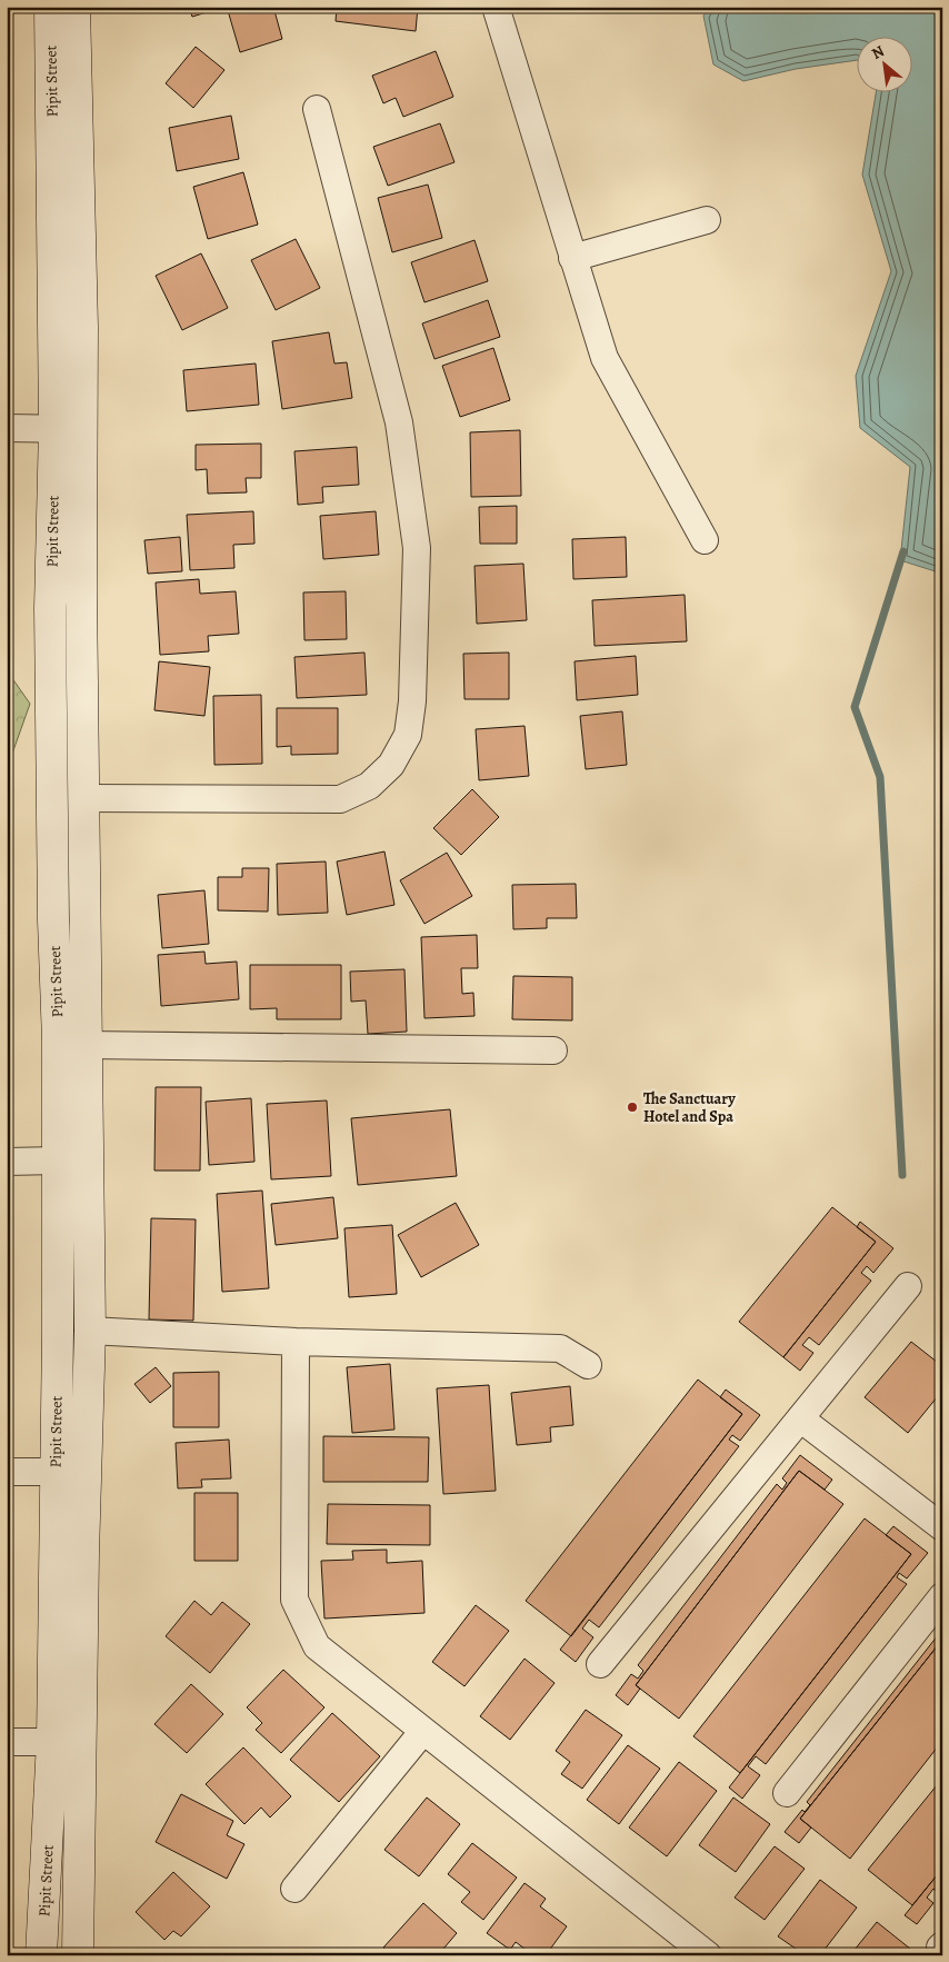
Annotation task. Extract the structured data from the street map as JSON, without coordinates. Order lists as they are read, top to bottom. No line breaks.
{"streets":{"main road":["Pipit Street"]},"places":["The Sanctuary Hotel and Spa"],"north":"top left"}
